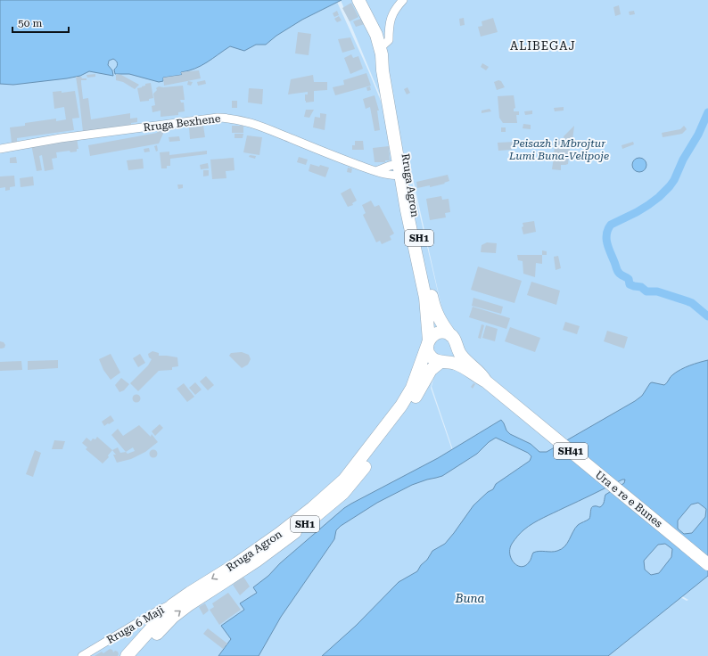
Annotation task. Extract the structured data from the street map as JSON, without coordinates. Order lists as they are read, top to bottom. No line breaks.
{"streets":{"main road":["Rruga Agron","SH1","SH41","Ura e re e Bunes"],"street":["Rruga Bexhene","Rruga 6 Maji"]},"crossings":[["Rruga Bexhene","Rruga Agron"],["Rruga Agron","SH41"],["Rruga Agron","Rruga 6 Maji"],["SH41","Ura e re e Bunes"]],"districts":["ALIBEGAJ"],"water":["Buna"],"parks":["Peisazh i Mbrojtur Lumi Buna-Velipoje"],"scale_bar":"50 m"}
